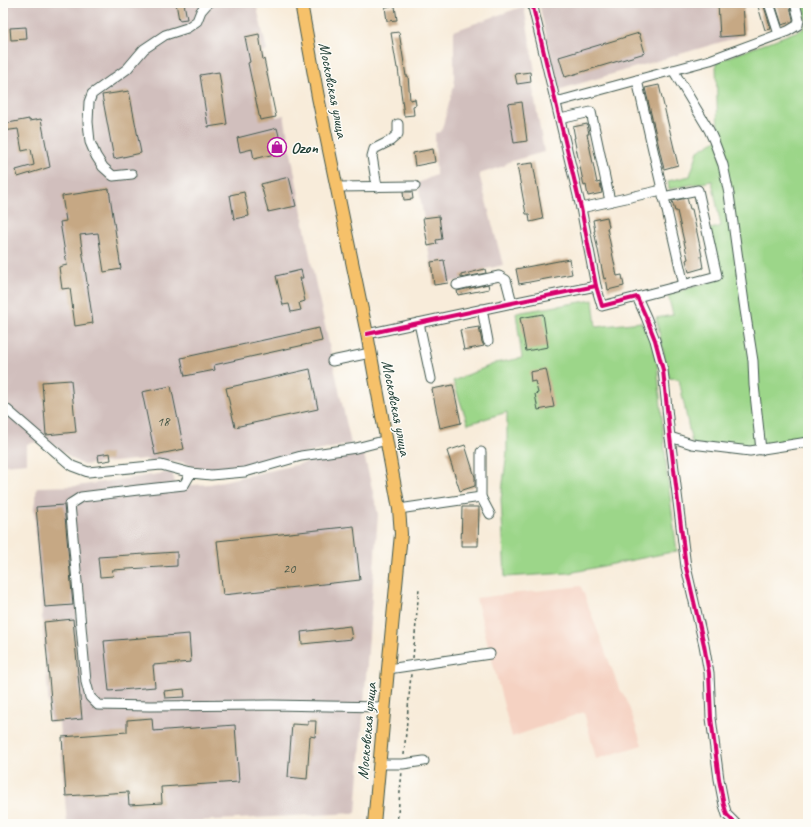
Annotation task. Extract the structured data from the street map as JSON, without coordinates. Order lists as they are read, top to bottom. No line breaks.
{"streets":{"main road":["Московская улица"]},"places":{"shop":["Ozon"]},"house_numbers":["18","20"]}
